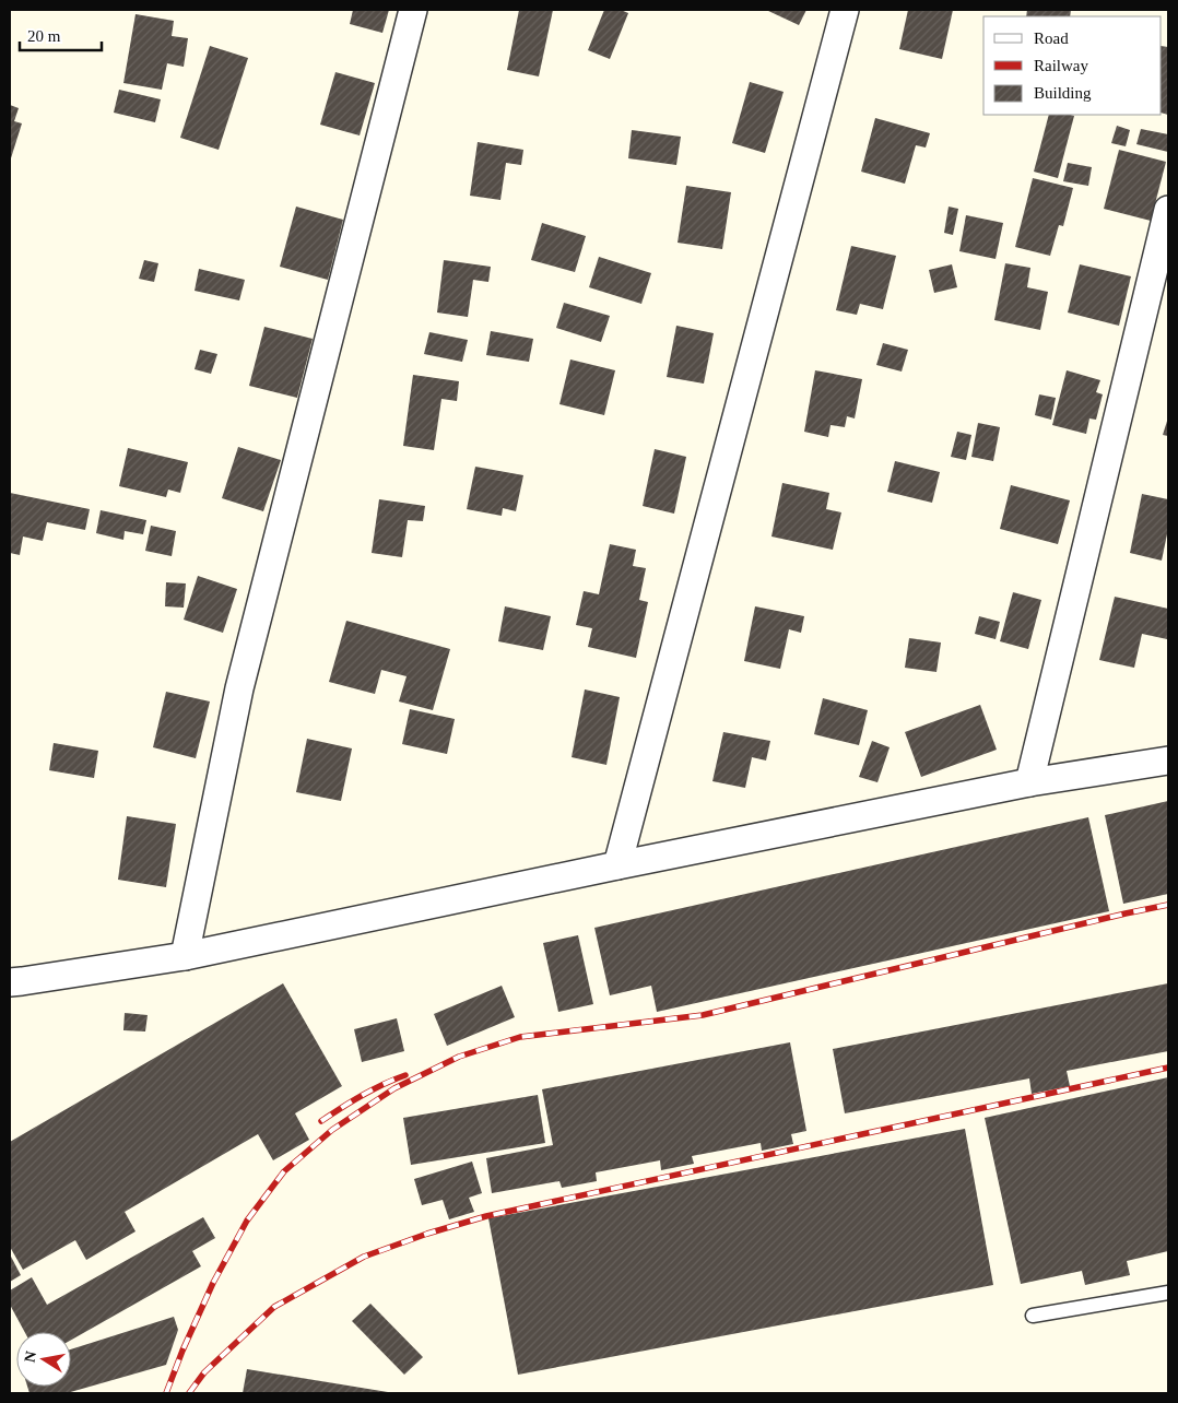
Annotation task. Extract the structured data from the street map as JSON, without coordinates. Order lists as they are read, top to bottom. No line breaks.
{"legend":["Road","Railway","Building"],"scale_bar":"20 m","north":"left"}
